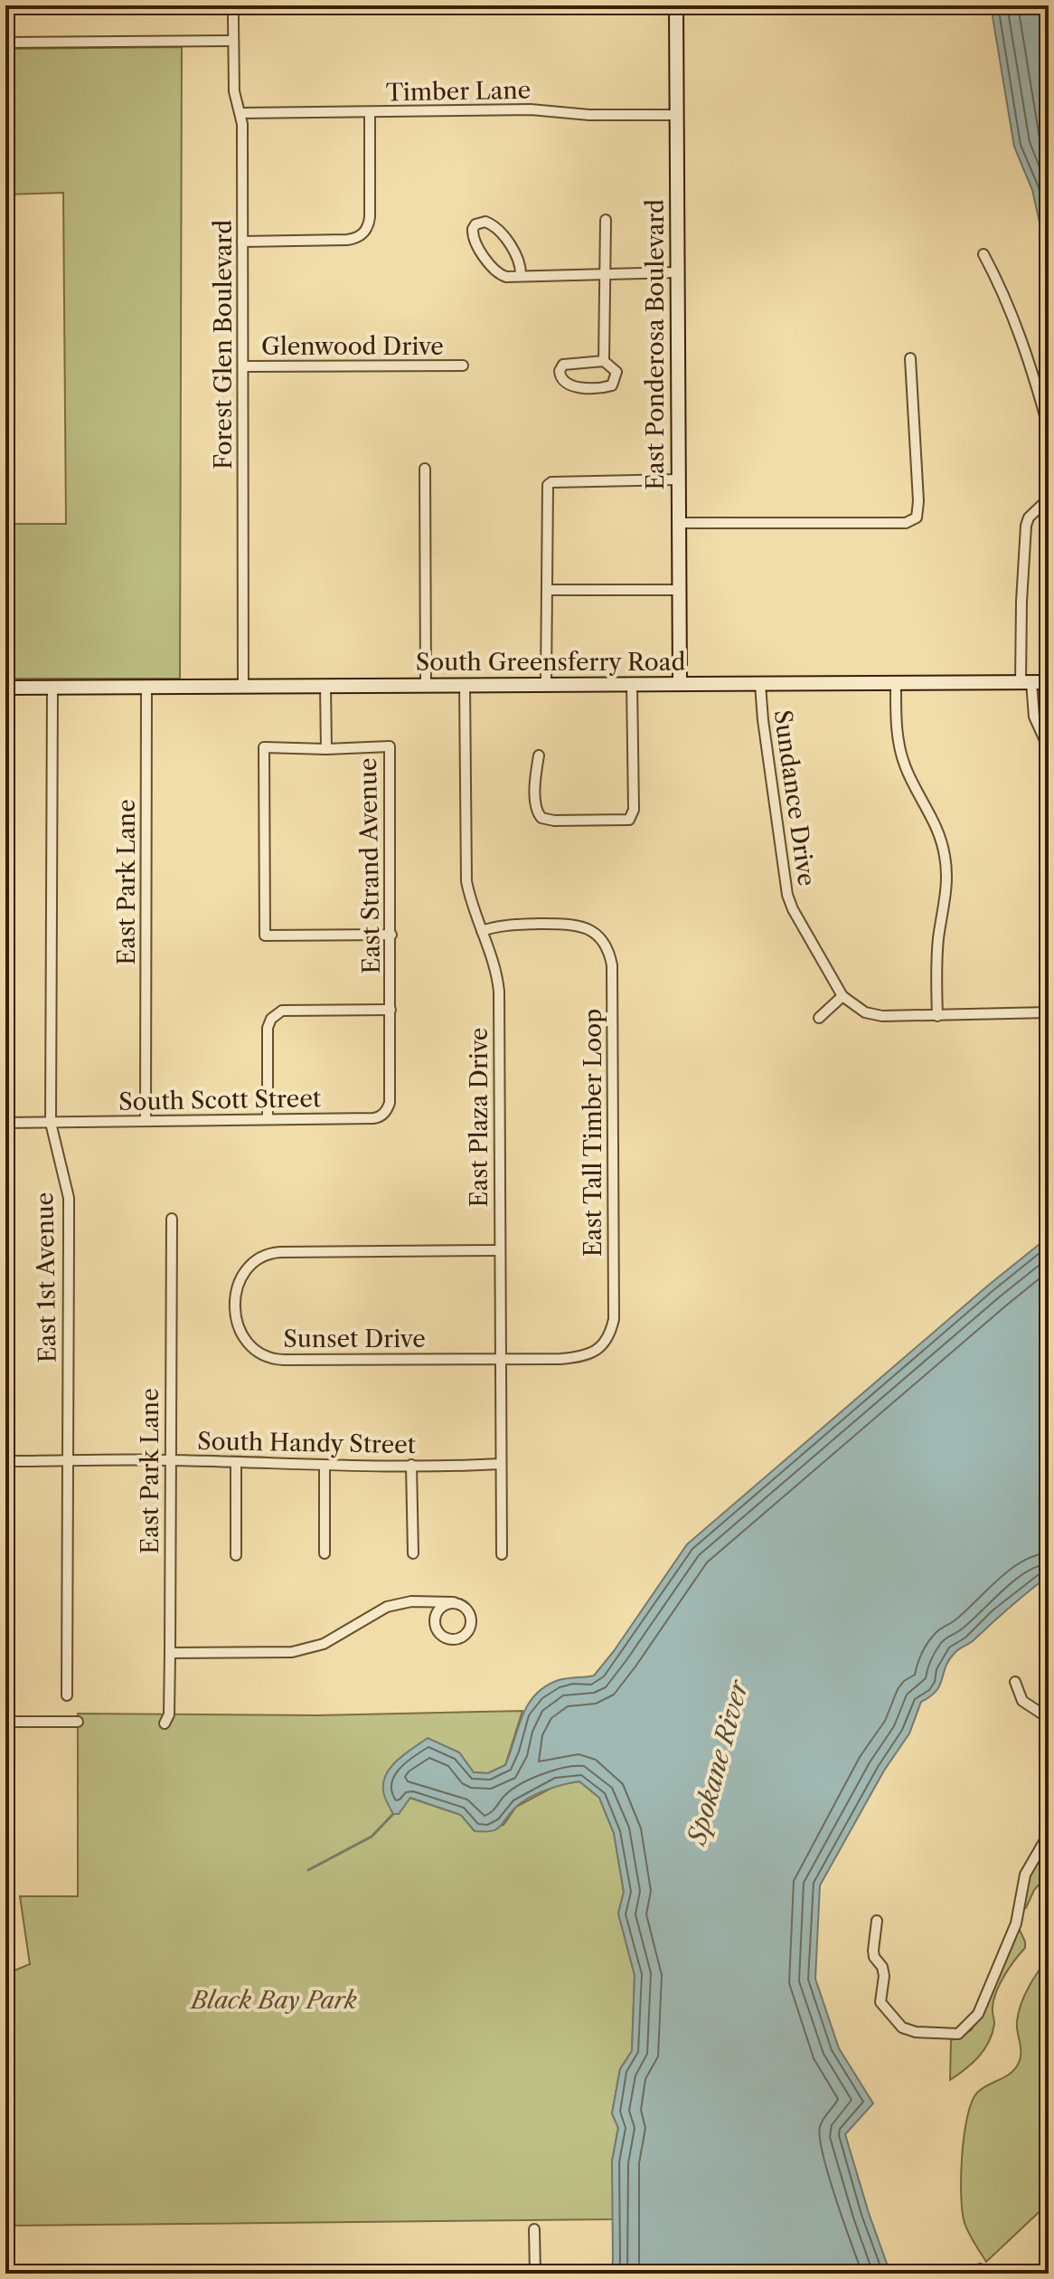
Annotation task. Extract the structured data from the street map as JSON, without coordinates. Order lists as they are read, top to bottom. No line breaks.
{"streets":{"street":["Timber Lane","Forest Glen Boulevard","East Ponderosa Boulevard","Glenwood Drive","South Greensferry Road","Sundance Drive","East Strand Avenue","East Park Lane","South Scott Street","East Plaza Drive","East Tall Timber Loop","East 1st Avenue","Sunset Drive","South Handy Street"]},"crossings":[["Timber Lane","Forest Glen Boulevard"],["Timber Lane","East Ponderosa Boulevard"],["Forest Glen Boulevard","Glenwood Drive"],["Forest Glen Boulevard","South Greensferry Road"],["East Ponderosa Boulevard","South Greensferry Road"],["South Greensferry Road","Sundance Drive"],["South Greensferry Road","East Strand Avenue"],["South Greensferry Road","East Park Lane"],["South Greensferry Road","East Plaza Drive"],["South Greensferry Road","East 1st Avenue"],["East Strand Avenue","South Scott Street"],["East Park Lane","South Scott Street"],["East Park Lane","South Handy Street"],["South Scott Street","East 1st Avenue"],["East Plaza Drive","East Tall Timber Loop"],["East Plaza Drive","Sunset Drive"],["East Plaza Drive","South Handy Street"],["East Tall Timber Loop","Sunset Drive"],["East 1st Avenue","South Handy Street"]],"water":["Spokane River"],"parks":["Black Bay Park"]}
